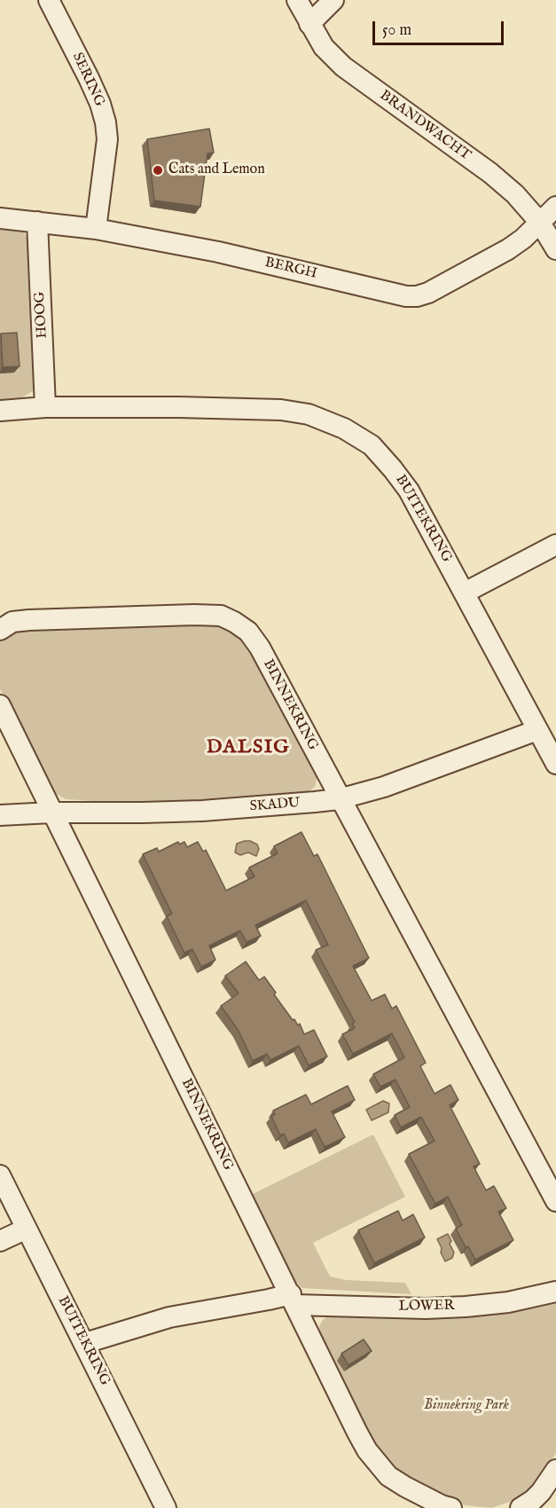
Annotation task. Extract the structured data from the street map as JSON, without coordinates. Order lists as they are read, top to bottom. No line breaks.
{"streets":{"street":["SERING","BRANDWACHT","BERGH","HOOG","BUITEKRING","BINNEKRING","SKADU","LOWER"]},"crossings":[["SERING","BERGH"],["BRANDWACHT","BERGH"],["BERGH","HOOG"],["HOOG","BUITEKRING"],["BUITEKRING","SKADU"],["BUITEKRING","LOWER"],["BINNEKRING","SKADU"],["BINNEKRING","LOWER"]],"districts":["DALSIG"],"parks":["Binnekring Park"],"places":["Cats and Lemon"],"scale_bar":"50 m"}
